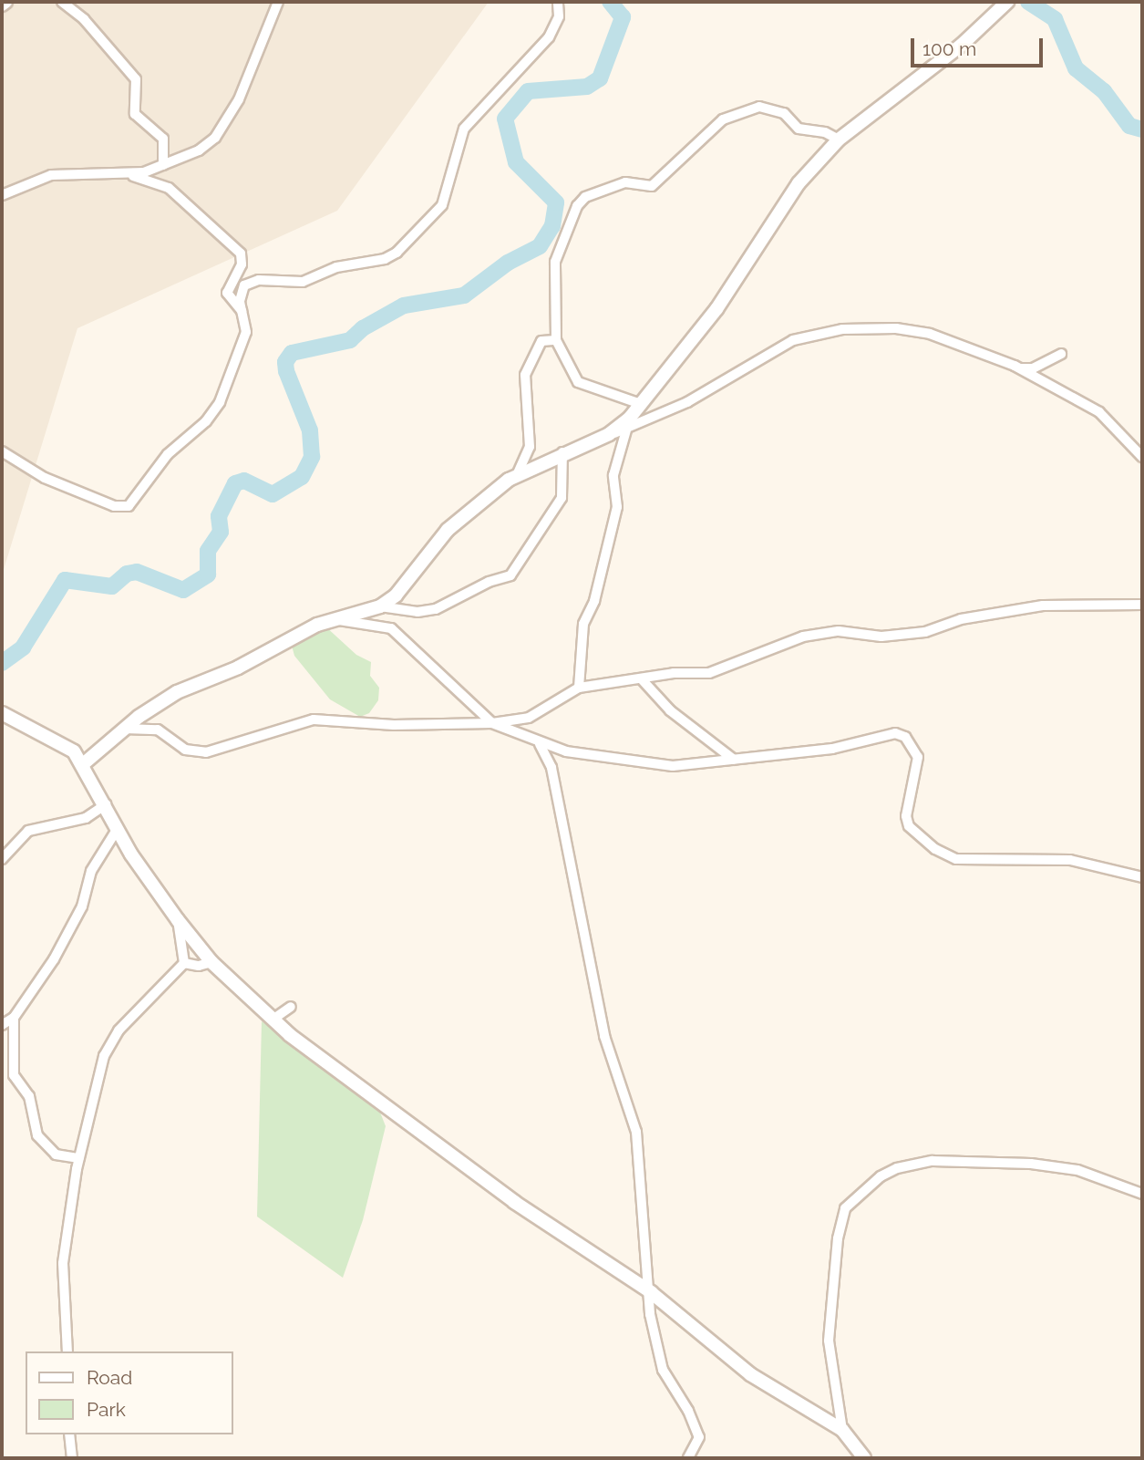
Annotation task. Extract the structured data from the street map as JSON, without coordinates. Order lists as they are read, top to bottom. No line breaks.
{"legend":["Road","Park"],"scale_bar":"100 m"}
